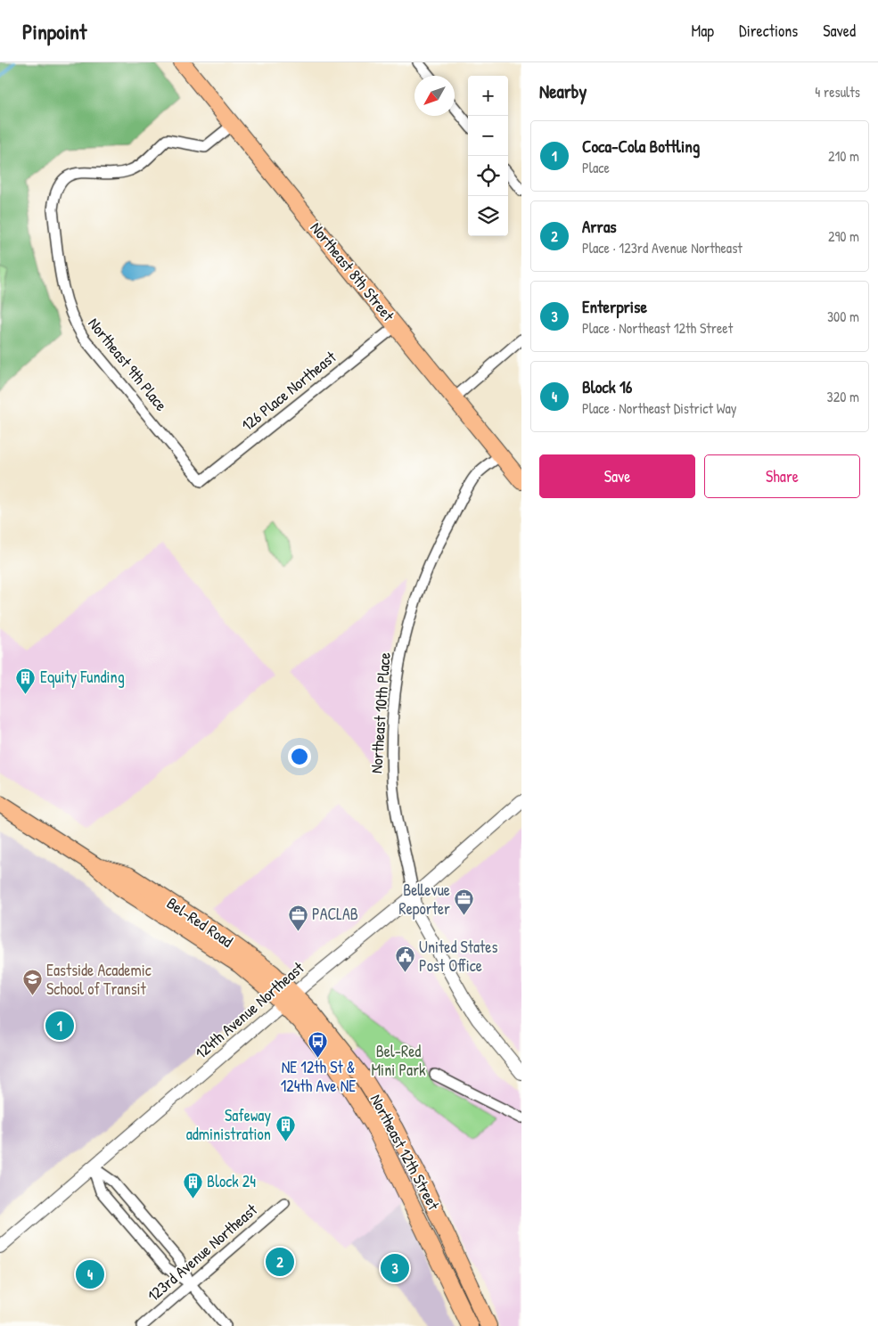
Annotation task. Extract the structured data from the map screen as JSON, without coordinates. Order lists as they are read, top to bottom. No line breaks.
{"streets":{"main road":["Northeast 8th Street","Bel-Red Road","Northeast 12th Street"],"street":["Northeast 9th Place","126 Place Northeast","Northeast 10th Place","124th Avenue Northeast","123rd Avenue Northeast"]},"crossings":[["Northeast 8th Street","Northeast 9th Place"],["Northeast 8th Street","126 Place Northeast"],["Northeast 8th Street","Northeast 10th Place"],["Northeast 9th Place","126 Place Northeast"],["Northeast 10th Place","124th Avenue Northeast"],["Bel-Red Road","124th Avenue Northeast"],["Bel-Red Road","Northeast 12th Street"],["124th Avenue Northeast","Northeast 12th Street"]],"parks":["Bel-Red Mini Park"],"places":{"building":["Equity Funding","Safeway administration","Block 24"],"office":["Bellevue Reporter","PACLAB"],"public building":["United States Post Office"],"school or university":["Eastside Academic School of Transit"],"bus stop":["NE 12th St & 124th Ave NE"]},"north":"bottom left","page":{"header":"Pinpoint","nav":["Map","Directions","Saved"],"heading":["Nearby","4 results"],"map_buttons":["+","−"],"list":[{"mark":"1","name":"Coca-Cola Bottling","note":"Place","value":"210 m"},{"mark":"2","name":"Arras","note":"Place · 123rd Avenue Northeast","value":"290 m"},{"mark":"3","name":"Enterprise","note":"Place · Northeast 12th Street","value":"300 m"},{"mark":"4","name":"Block 16","note":"Place · Northeast District Way","value":"320 m"}],"buttons":["Save","Share"],"pins":["1","2","3","4"]}}
